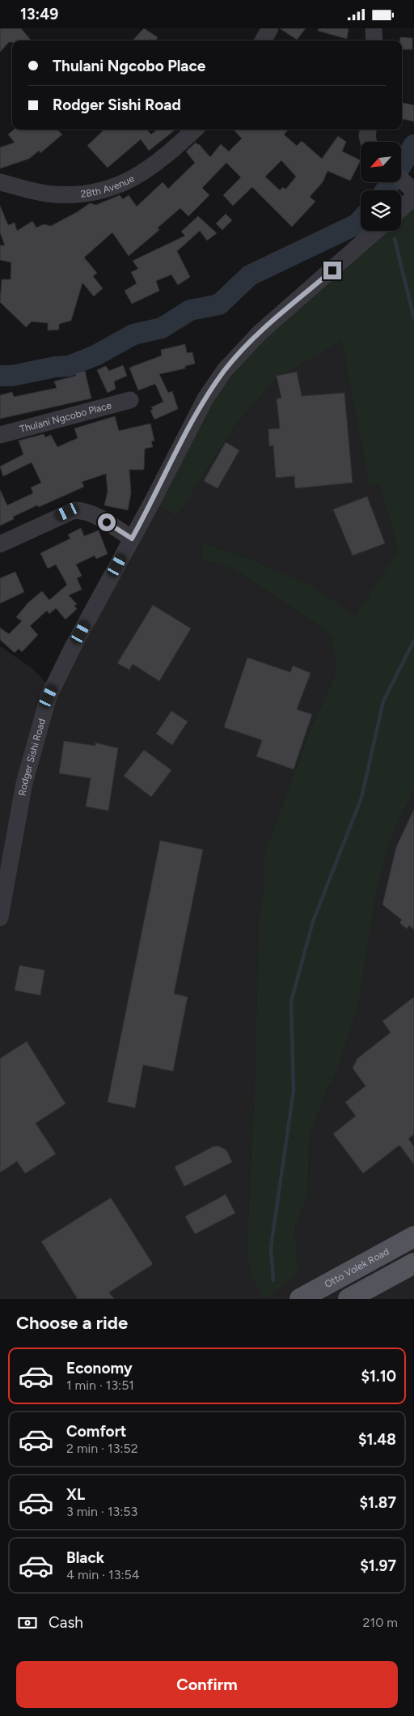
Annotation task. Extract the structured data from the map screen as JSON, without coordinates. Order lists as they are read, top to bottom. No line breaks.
{"streets":{"main road":["Otto Volek Road"],"street":["28th Avenue","Thulani Ngcobo Place","Rodger Sishi Road"]},"north":"bottom left","page":{"status":"13:49","banner":["Thulani Ngcobo Place","Rodger Sishi Road"],"heading":"Choose a ride","list":[{"name":"Economy","note":"1 min · 13:51","value":"$1.10"},{"name":"Comfort","note":"2 min · 13:52","value":"$1.48"},{"name":"XL","note":"3 min · 13:53","value":"$1.87"},{"name":"Black","note":"4 min · 13:54","value":"$1.97"}],"pay":["Cash","210 m"],"buttons":"Confirm"}}
